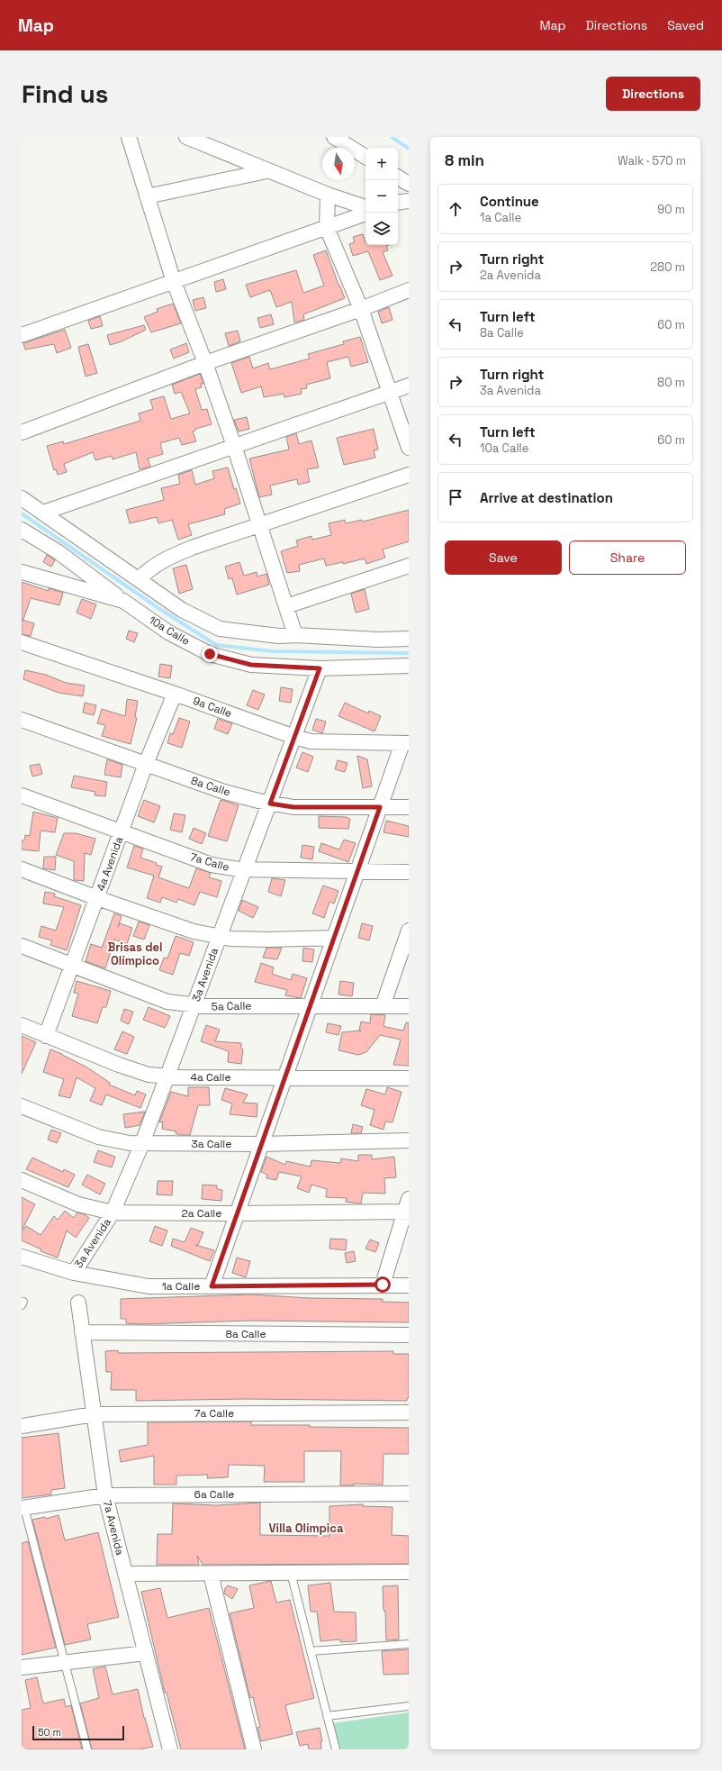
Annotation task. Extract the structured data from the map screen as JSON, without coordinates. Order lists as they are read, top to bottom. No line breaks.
{"streets":{"street":["10a Calle","9a Calle","8a Calle","7a Calle","4a Avenida","3a Avenida","5a Calle","4a Calle","3a Calle","2a Calle","1a Calle","6a Calle","7a Avenida"]},"crossings":[["10a Calle","3a Avenida"],["9a Calle","4a Avenida"],["9a Calle","3a Avenida"],["8a Calle","4a Avenida"],["8a Calle","3a Avenida"],["8a Calle","7a Avenida"],["7a Calle","4a Avenida"],["7a Calle","3a Avenida"],["7a Calle","7a Avenida"],["4a Avenida","5a Calle"],["4a Avenida","4a Calle"],["3a Avenida","5a Calle"],["3a Avenida","4a Calle"],["3a Avenida","3a Calle"],["3a Avenida","2a Calle"],["3a Avenida","1a Calle"],["6a Calle","7a Avenida"]],"districts":["Brisas del Olímpico","Villa Olímpica"],"scale_bar":"50 m","north":"bottom","page":{"header":"Map","nav":["Map","Directions","Saved"],"buttons":["Directions",["Save","Share"]],"title":"Find us","heading":["8 min","Walk · 570 m"],"map_buttons":["+","−"],"list":[["Continue","1a Calle","90 m"],["Turn right","2a Avenida","280 m"],["Turn left","8a Calle","60 m"],["Turn right","3a Avenida","80 m"],["Turn left","10a Calle","60 m"],"Arrive at destination"],"scale":"50 m"}}
